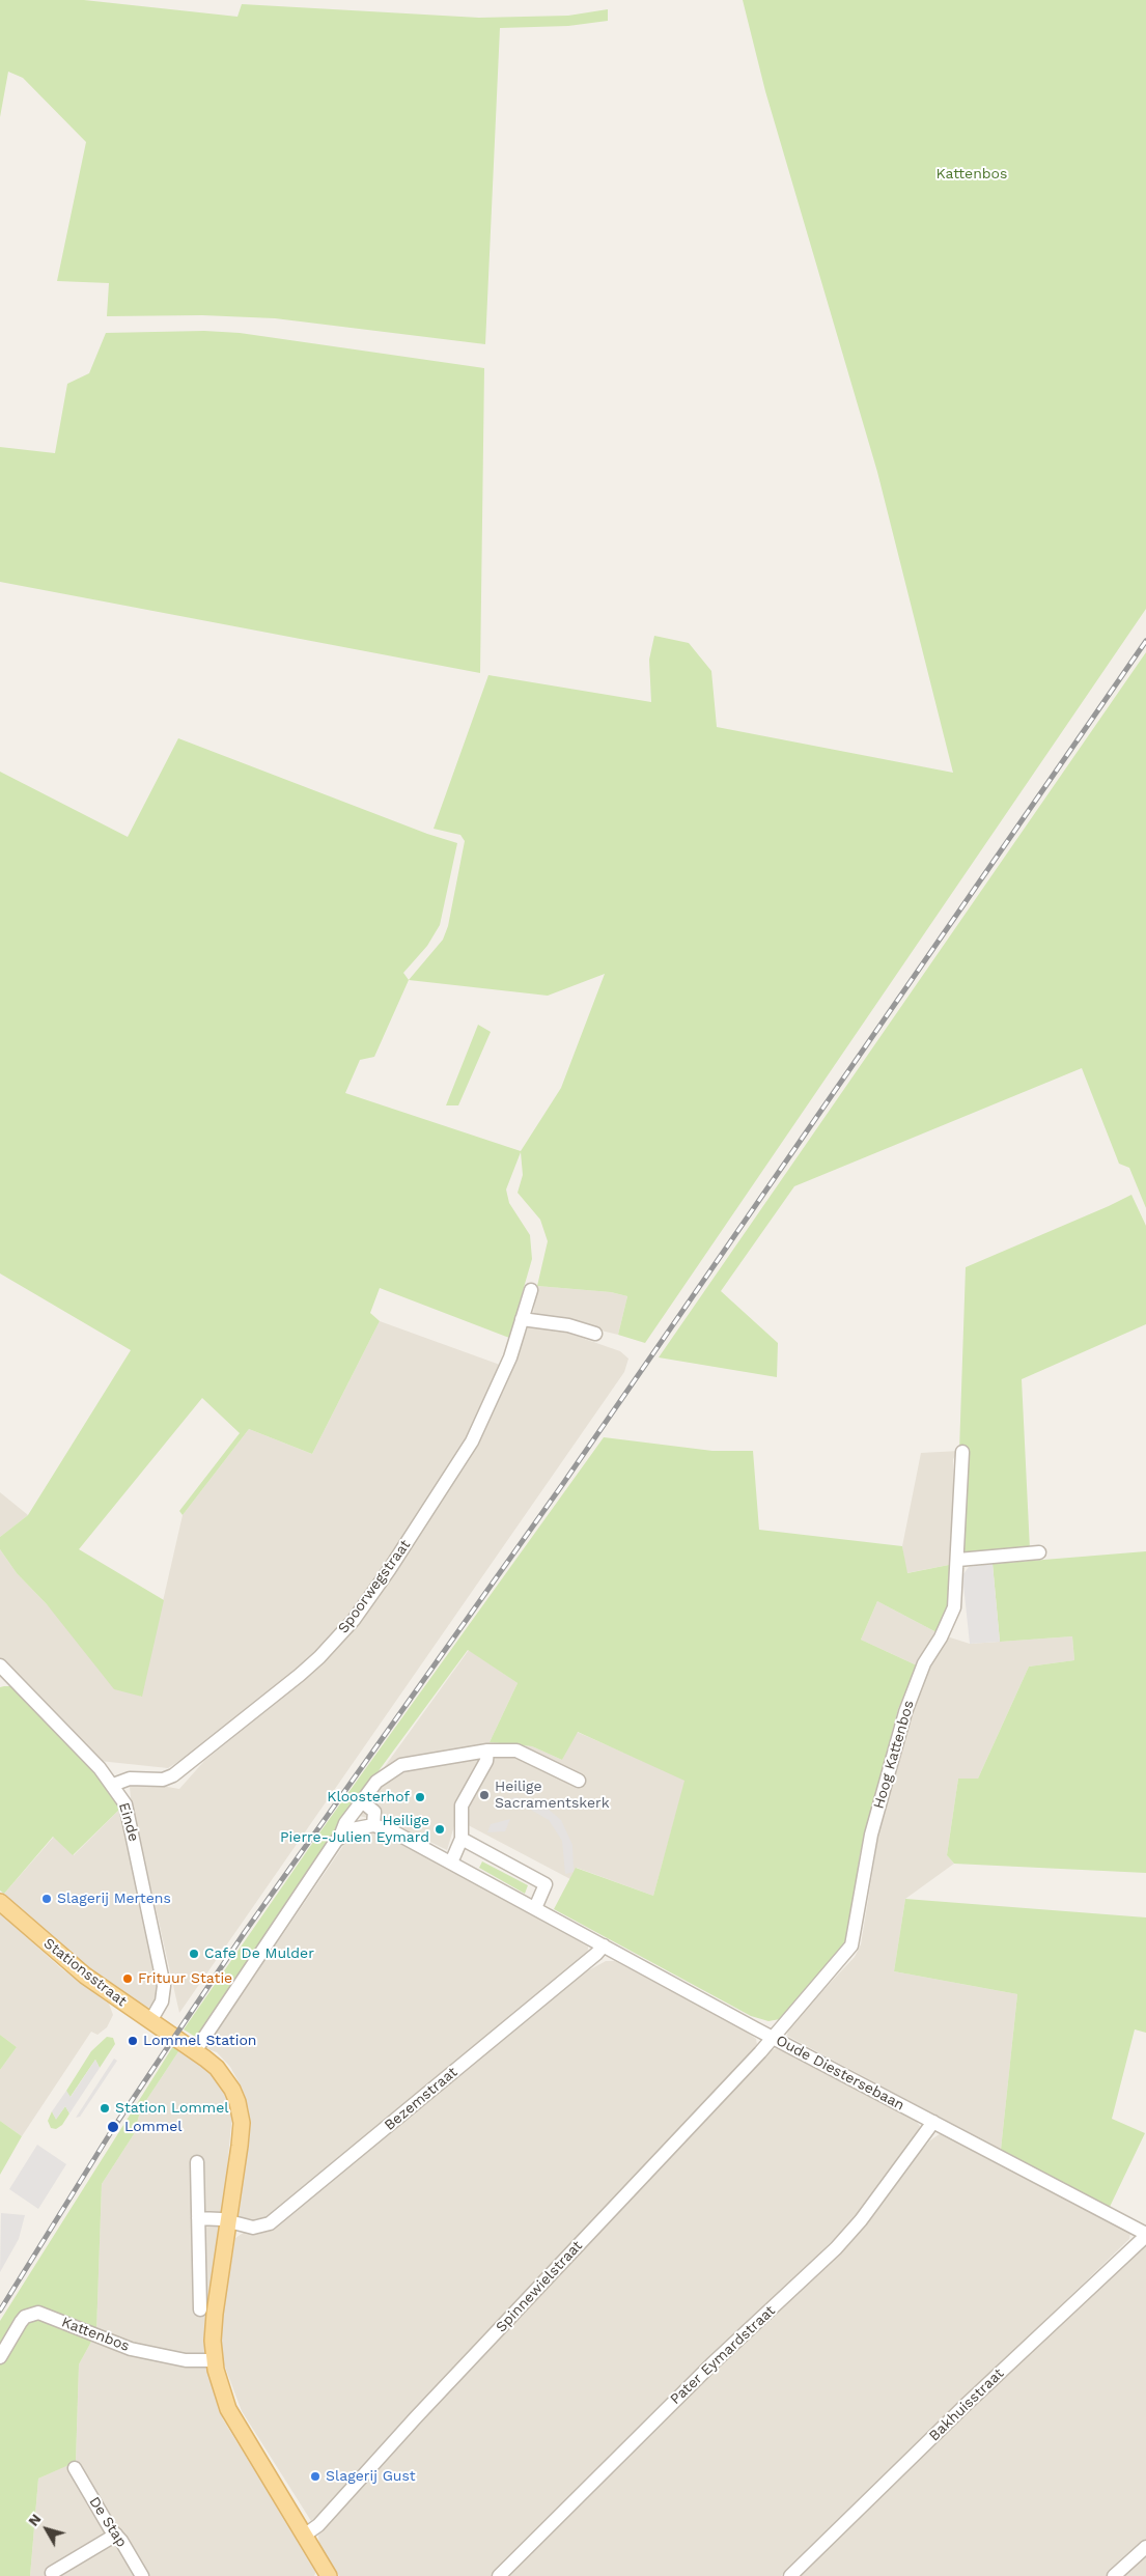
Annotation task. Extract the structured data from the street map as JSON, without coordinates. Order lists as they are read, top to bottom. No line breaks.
{"streets":{"main road":["Stationsstraat"],"street":["Spoorwegstraat","Hoog Kattenbos","Einde","Oude Diestersebaan","Bezemstraat","Spinnewielstraat","Kattenbos","Pater Eymardstraat","Bakhuisstraat","De Stap"]},"crossings":[["Spoorwegstraat","Einde"],["Hoog Kattenbos","Oude Diestersebaan"],["Hoog Kattenbos","Spinnewielstraat"],["Einde","Stationsstraat"],["Oude Diestersebaan","Bezemstraat"],["Oude Diestersebaan","Spinnewielstraat"],["Oude Diestersebaan","Pater Eymardstraat"],["Oude Diestersebaan","Bakhuisstraat"]],"parks":["Kattenbos"],"places":["Heilige Sacramentskerk","Kloosterhof","Heilige Pierre-Julien Eymard","Slagerij Mertens","Cafe De Mulder","Frituur Statie","Lommel Station","Station Lommel","Lommel","Slagerij Gust"],"north":"top left"}
